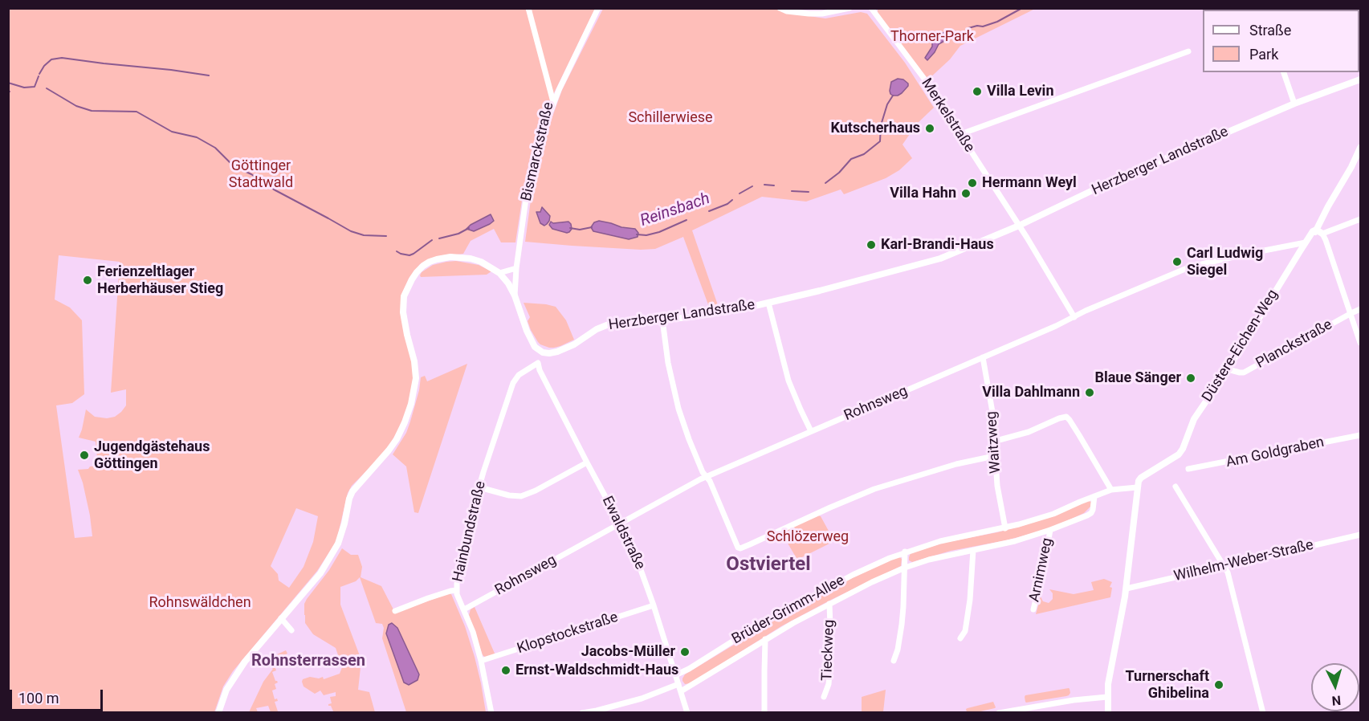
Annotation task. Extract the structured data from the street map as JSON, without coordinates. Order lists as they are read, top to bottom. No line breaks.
{"streets":{"street":["Merkelstraße","Bismarckstraße","Herzberger Landstraße","Planckstraße","Düstere-Eichen-Weg","Rohnsweg","Waitzweg","Am Goldgraben","Hainbundstraße","Ewaldstraße","Wilhelm-Weber-Straße","Arnimweg","Brüder-Grimm-Allee","Klopstockstraße","Tieckweg"]},"crossings":[["Merkelstraße","Herzberger Landstraße"],["Merkelstraße","Rohnsweg"],["Planckstraße","Düstere-Eichen-Weg"],["Düstere-Eichen-Weg","Rohnsweg"],["Düstere-Eichen-Weg","Brüder-Grimm-Allee"],["Rohnsweg","Waitzweg"],["Rohnsweg","Hainbundstraße"],["Rohnsweg","Ewaldstraße"],["Waitzweg","Brüder-Grimm-Allee"],["Hainbundstraße","Ewaldstraße"],["Hainbundstraße","Klopstockstraße"],["Ewaldstraße","Brüder-Grimm-Allee"],["Ewaldstraße","Klopstockstraße"],["Arnimweg","Brüder-Grimm-Allee"],["Brüder-Grimm-Allee","Tieckweg"]],"districts":["Ostviertel","Rohnsterrassen"],"water":["Reinsbach"],"parks":["Thorner-Park","Schillerwiese","Göttinger Stadtwald","Schlözerweg","Rohnswäldchen"],"places":["Villa Levin","Kutscherhaus","Hermann Weyl","Villa Hahn","Karl-Brandi-Haus","Carl Ludwig Siegel","Ferienzeltlager Herberhäuser Stieg","Blaue Sänger","Villa Dahlmann","Jugendgästehaus Göttingen","Jacobs-Müller","Ernst-Waldschmidt-Haus","Turnerschaft Ghibelina"],"legend":["Straße","Park"],"scale_bar":"100 m","north":"bottom"}
